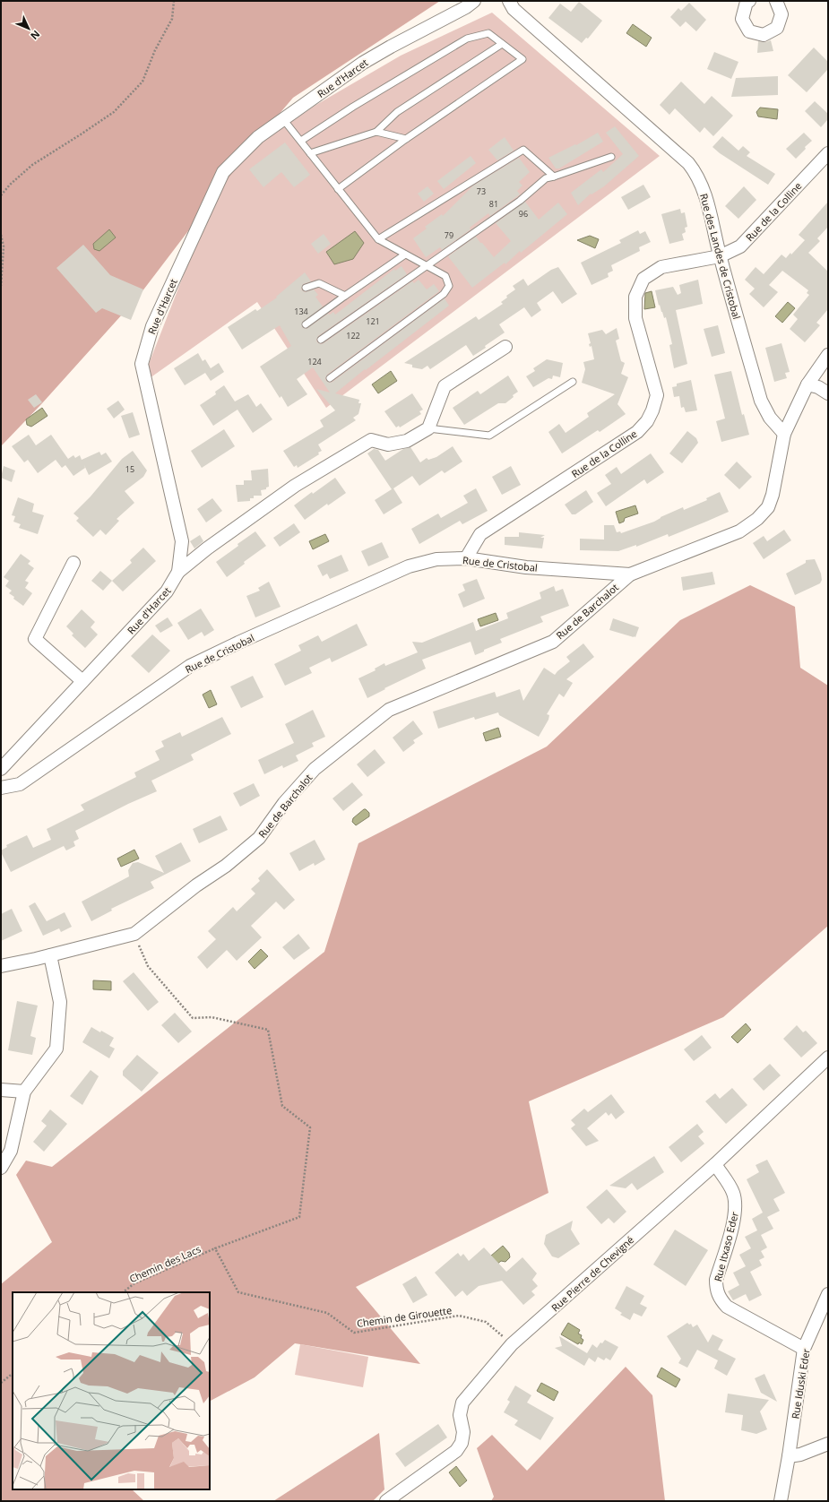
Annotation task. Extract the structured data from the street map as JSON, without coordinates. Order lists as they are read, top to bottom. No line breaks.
{"streets":{"street":["Rue d'Harcet","Rue de la Colline","Rue des Landes de Cristobal","Rue de Cristobal","Rue de Barchalot","Rue Itxaso Eder","Rue Pierre de Chevigné","Rue Iduski Eder"],"path":["Chemin des Lacs","Chemin de Girouette"]},"crossings":[["Rue de la Colline","Rue des Landes de Cristobal"],["Rue de la Colline","Rue de Cristobal"],["Rue des Landes de Cristobal","Rue de Cristobal"],["Rue de Cristobal","Rue de Barchalot"],["Rue Itxaso Eder","Rue Pierre de Chevigné"],["Rue Itxaso Eder","Rue Iduski Eder"],["Chemin des Lacs","Chemin de Girouette"],["Rue Pierre de Chevigné","Chemin de Girouette"]],"house_numbers":["73","81","96","79","134","121","122","124","15"],"north":"bottom right"}
